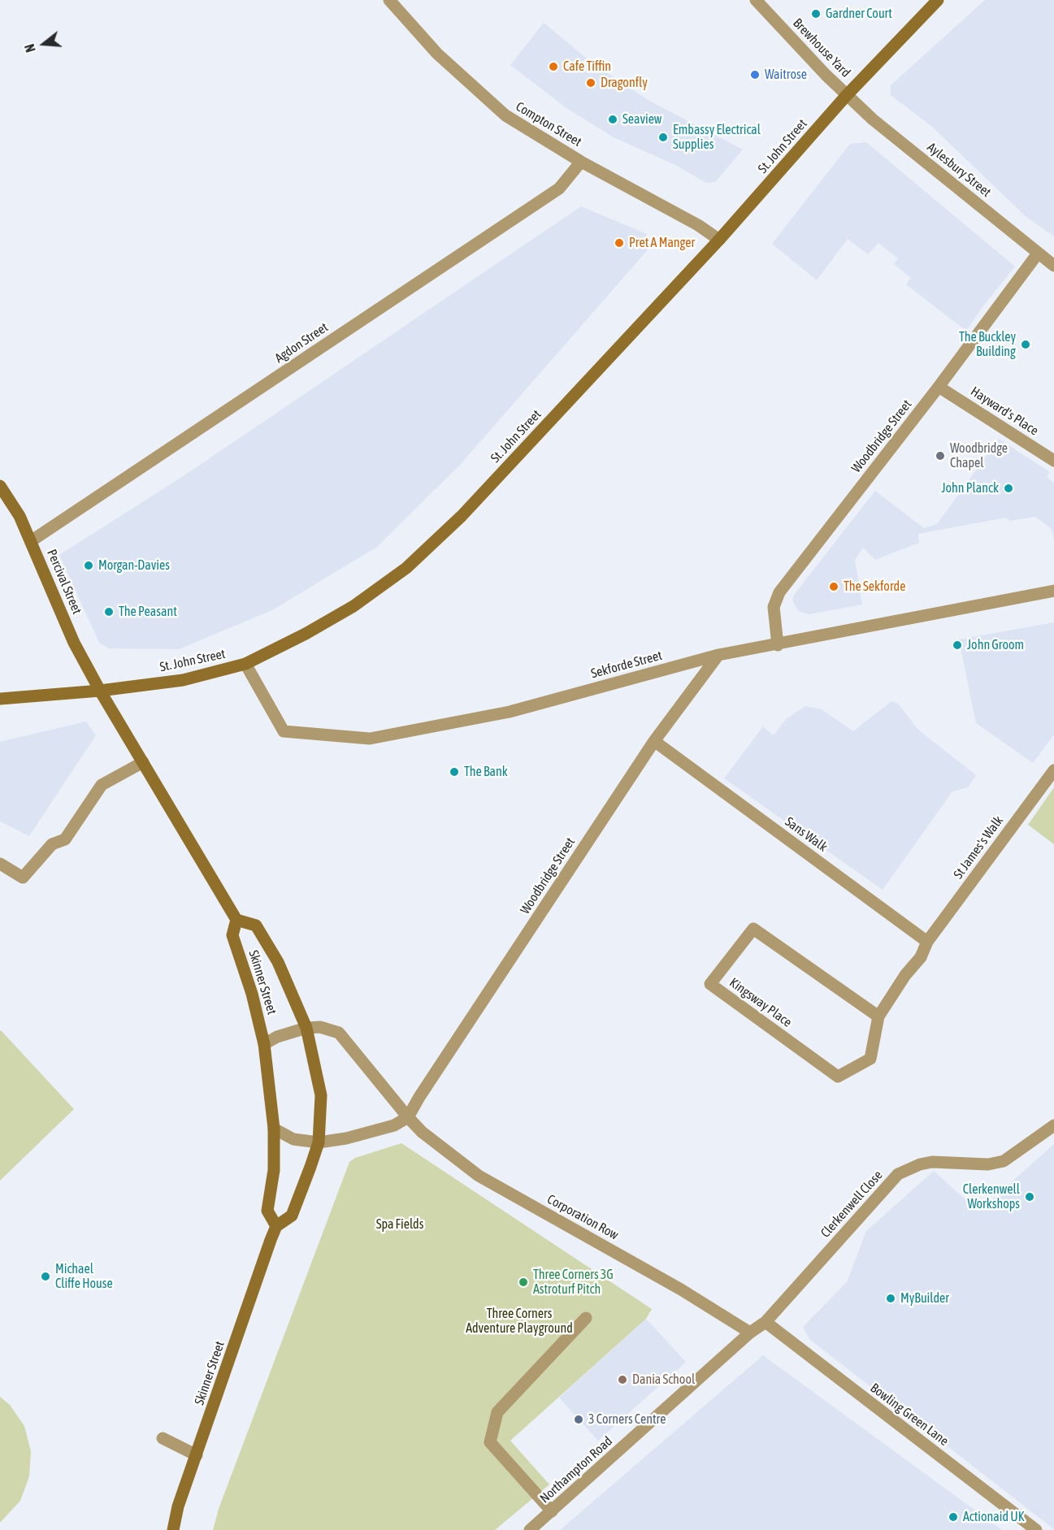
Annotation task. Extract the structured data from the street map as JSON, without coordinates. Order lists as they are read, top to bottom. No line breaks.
{"streets":{"main road":["St. John Street","Percival Street","Skinner Street"],"street":["Brewhouse Yard","Compton Street","Aylesbury Street","Agdon Street","Hayward's Place","Woodbridge Street","Sekforde Street","Sans Walk","St James's Walk","Kingsway Place","Clerkenwell Close","Corporation Row","Bowling Green Lane","Northampton Road"]},"crossings":[["Brewhouse Yard","St. John Street"],["Brewhouse Yard","Aylesbury Street"],["Compton Street","St. John Street"],["Compton Street","Agdon Street"],["St. John Street","Aylesbury Street"],["St. John Street","Percival Street"],["St. John Street","Sekforde Street"],["Aylesbury Street","Woodbridge Street"],["Agdon Street","Percival Street"],["Hayward's Place","Woodbridge Street"],["Woodbridge Street","Sekforde Street"],["Woodbridge Street","Sans Walk"],["Woodbridge Street","Corporation Row"],["Sans Walk","St James's Walk"],["Sans Walk","Kingsway Place"],["St James's Walk","Kingsway Place"],["Clerkenwell Close","Corporation Row"],["Clerkenwell Close","Bowling Green Lane"],["Clerkenwell Close","Northampton Road"],["Corporation Row","Northampton Road"]],"parks":["Spa Fields","Three Corners Adventure Playground"],"places":["Gardner Court","Cafe Tiffin","Waitrose","Dragonfly","Seaview","Embassy Electrical Supplies","Pret A Manger","The Buckley Building","Woodbridge Chapel","John Planck","Morgan-Davies","The Sekforde","The Peasant","John Groom","The Bank","Clerkenwell Workshops","Michael Cliffe House","Three Corners 3G Astroturf Pitch","MyBuilder","Dania School","3 Corners Centre","Actionaid UK"],"north":"left"}
